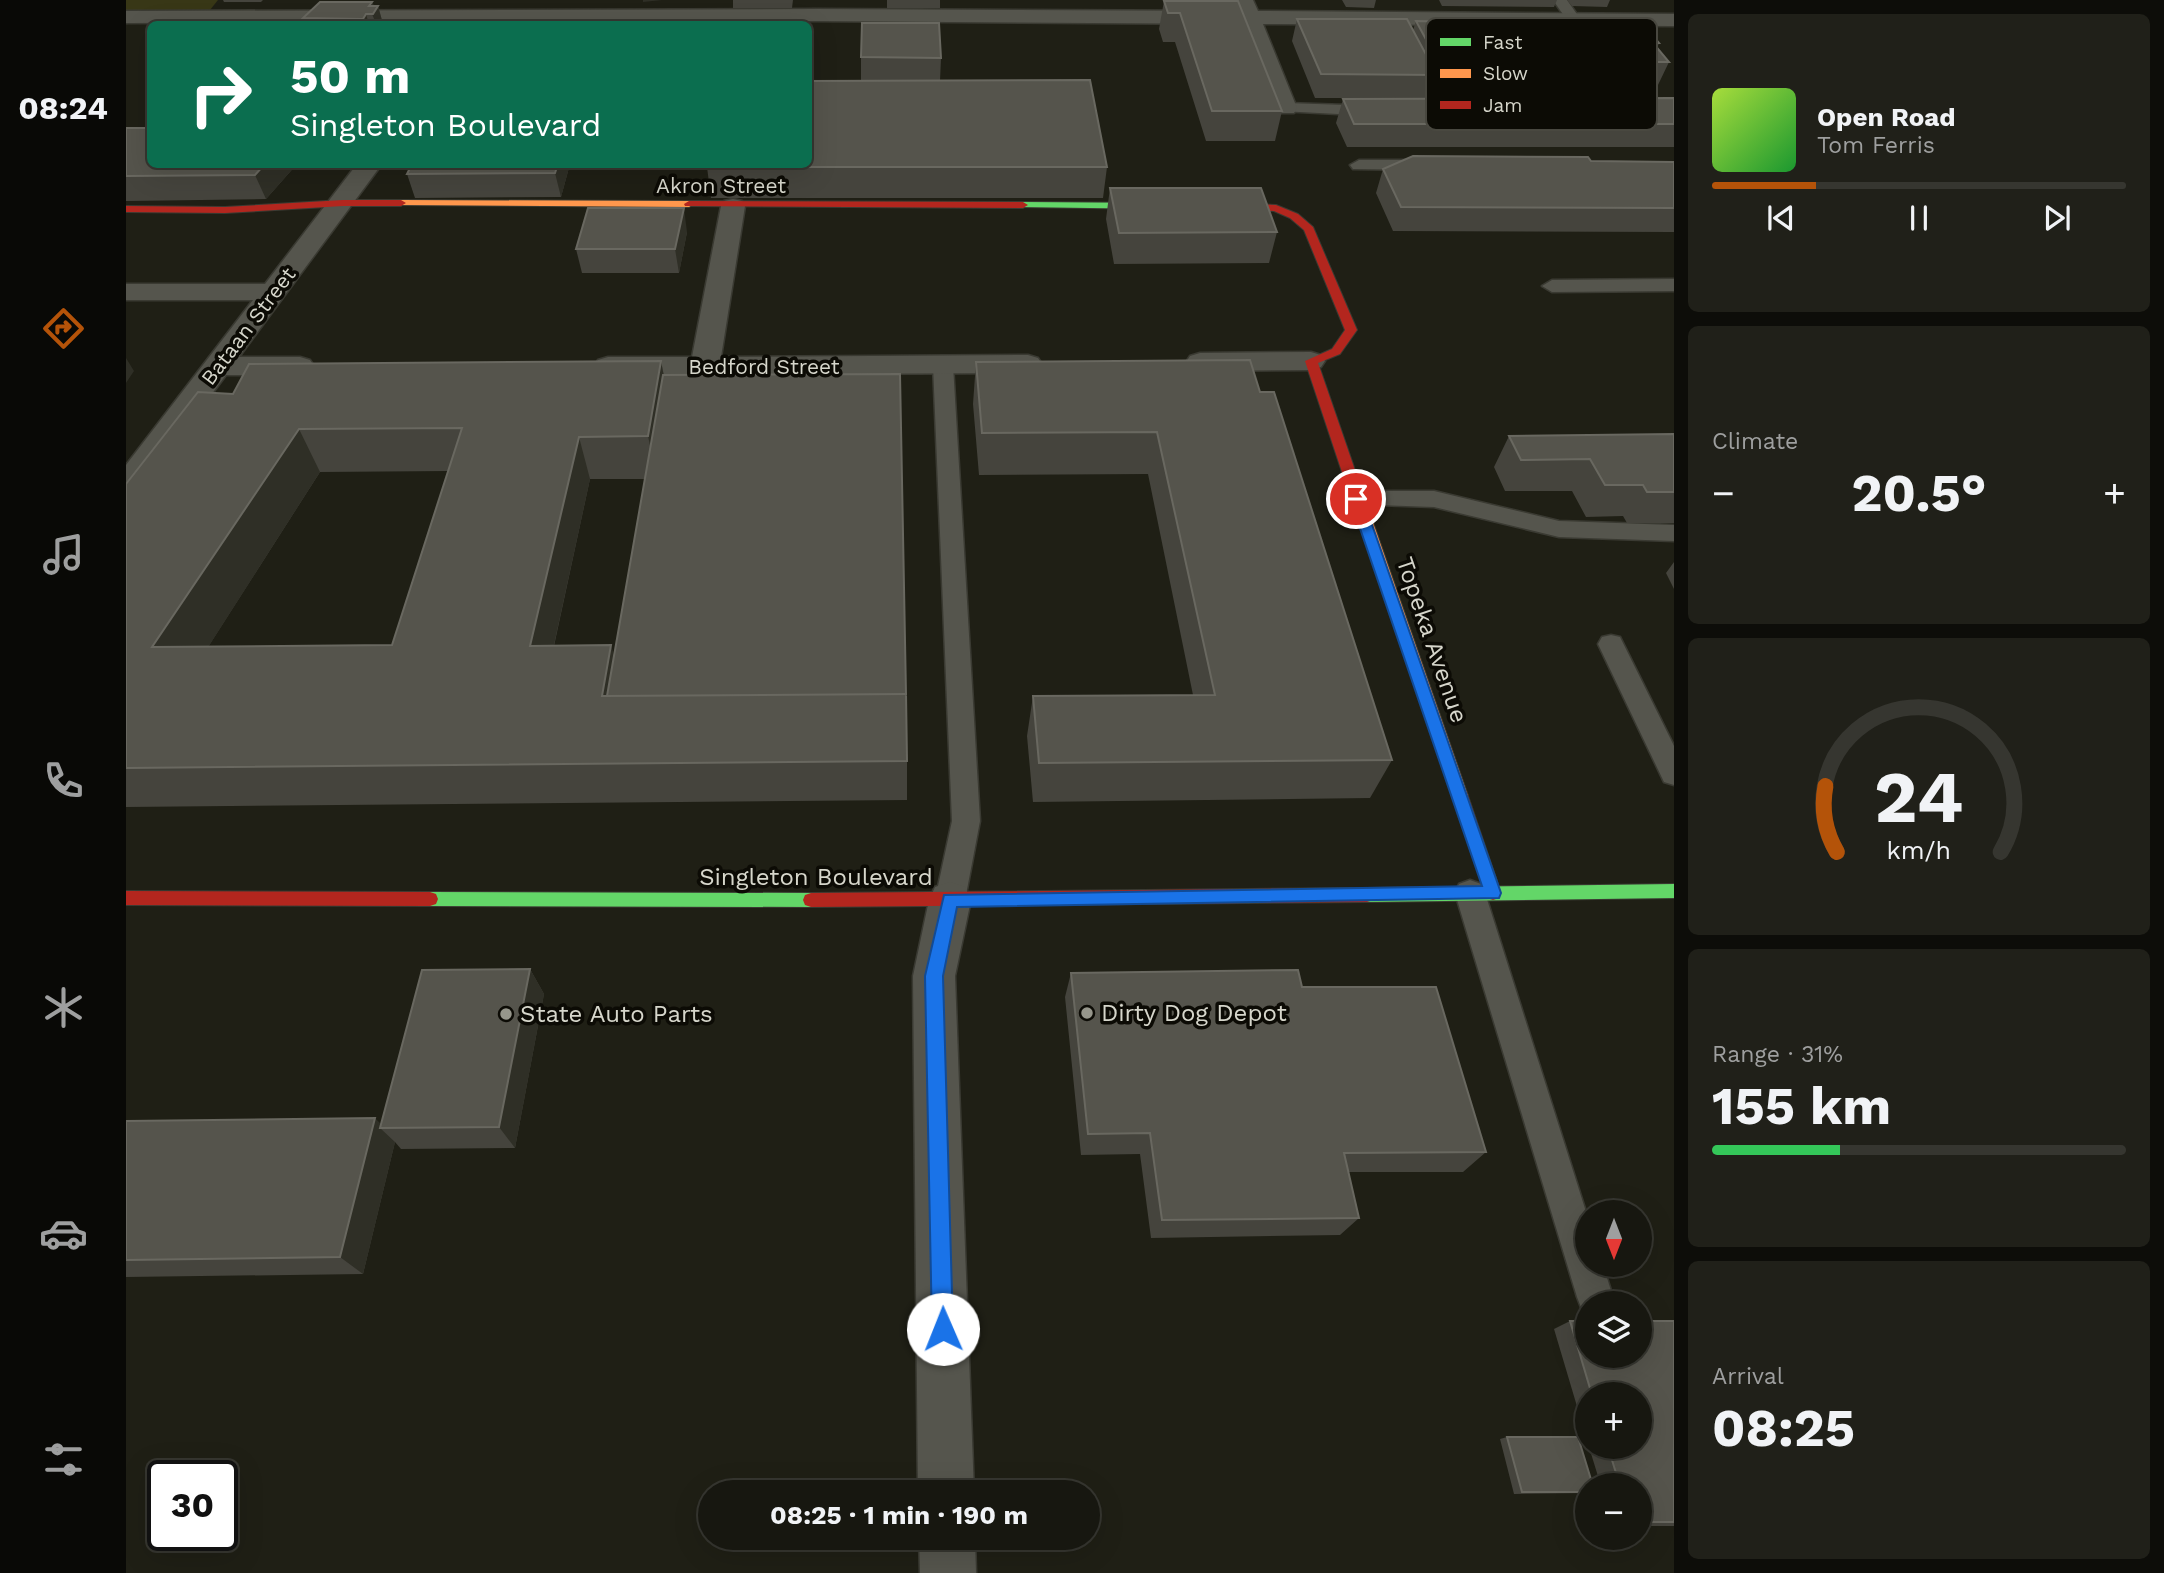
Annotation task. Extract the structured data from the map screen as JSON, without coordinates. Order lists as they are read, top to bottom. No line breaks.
{"streets":{"street":["Akron Street","Bataan Street","Bedford Street","Topeka Avenue","Singleton Boulevard"]},"crossings":[["Akron Street","Bataan Street"],["Topeka Avenue","Singleton Boulevard"]],"places":["Dirty Dog Depot","State Auto Parts"],"legend":["Fast","Slow","Jam"],"north":"bottom","page":{"tabs":"08:24","turn":["50 m","Singleton Boulevard"],"song":["Open Road","Tom Ferris"],"tile":["Climate",["Range · 31%","155 km"],["Arrival","08:25"]],"heat":["−","20.5°","+"],"map_buttons":["+","−"],"limit":"30","trip":"08:25 · 1 min · 190 m","gauge":["24","km/h"]}}
